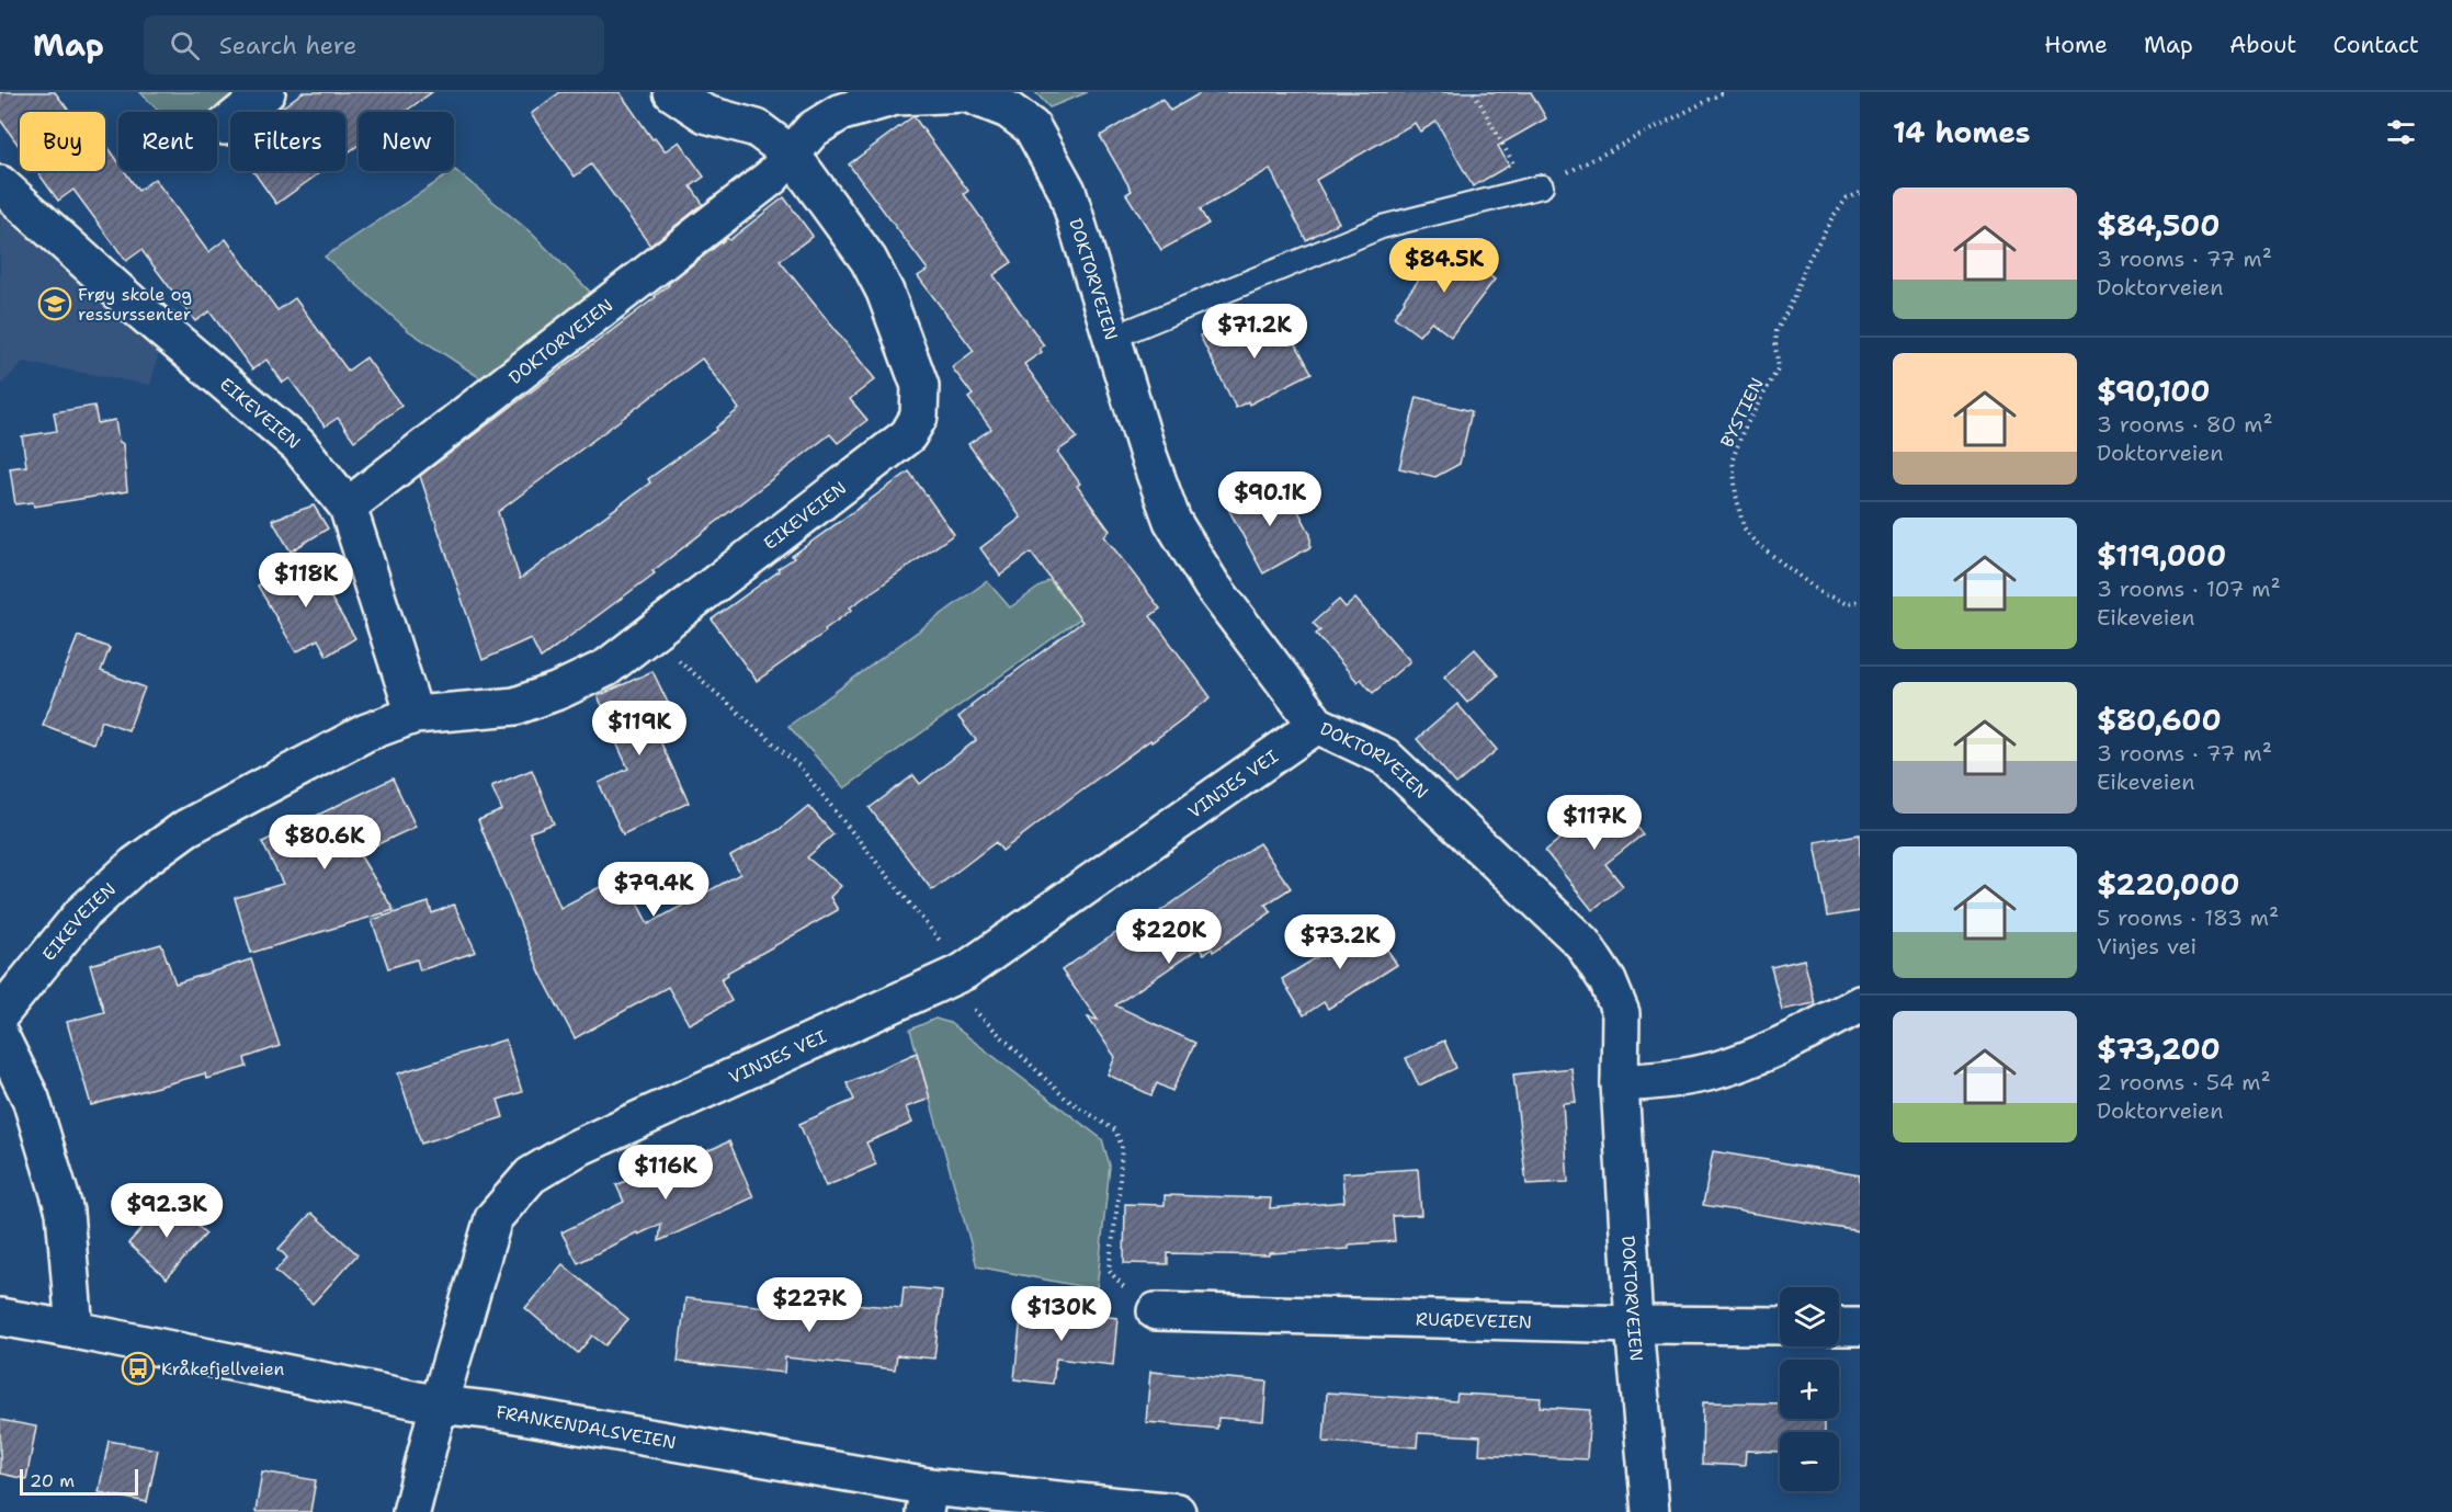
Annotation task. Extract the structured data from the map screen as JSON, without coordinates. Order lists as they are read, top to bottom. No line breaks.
{"streets":{"street":["DOKTORVEIEN","EIKEVEIEN","VINJES VEI","RUGDEVEIEN","FRANKENDALSVEIEN"],"path":["BYSTIEN"]},"crossings":[["DOKTORVEIEN","EIKEVEIEN"],["DOKTORVEIEN","VINJES VEI"],["DOKTORVEIEN","RUGDEVEIEN"],["VINJES VEI","FRANKENDALSVEIEN"]],"places":{"school or university":["Frøy skole og ressurssenter"],"bus stop":["Kråkefjellveien"]},"scale_bar":"20 m","page":{"header":"Map","search":"Search here","nav":["Home","Map","About","Contact"],"heading":"14 homes","chip":["Buy","Rent","Filters","New"],"list":[{"name":"$84,500","note":"3 rooms · 77 m² · Doktorveien"},{"name":"$90,100","note":"3 rooms · 80 m² · Doktorveien"},{"name":"$119,000","note":"3 rooms · 107 m² · Eikeveien"},{"name":"$80,600","note":"3 rooms · 77 m² · Eikeveien"},{"name":"$220,000","note":"5 rooms · 183 m² · Vinjes vei"},{"name":"$73,200","note":"2 rooms · 54 m² · Doktorveien"}],"price":["$84.5K","$71.2K","$90.1K","$118K","$119K","$117K","$80.6K","$79.4K","$220K","$73.2K","$116K","$92.3K","$227K","$130K"],"map_buttons":["+","−"],"scale":"20 m"}}
